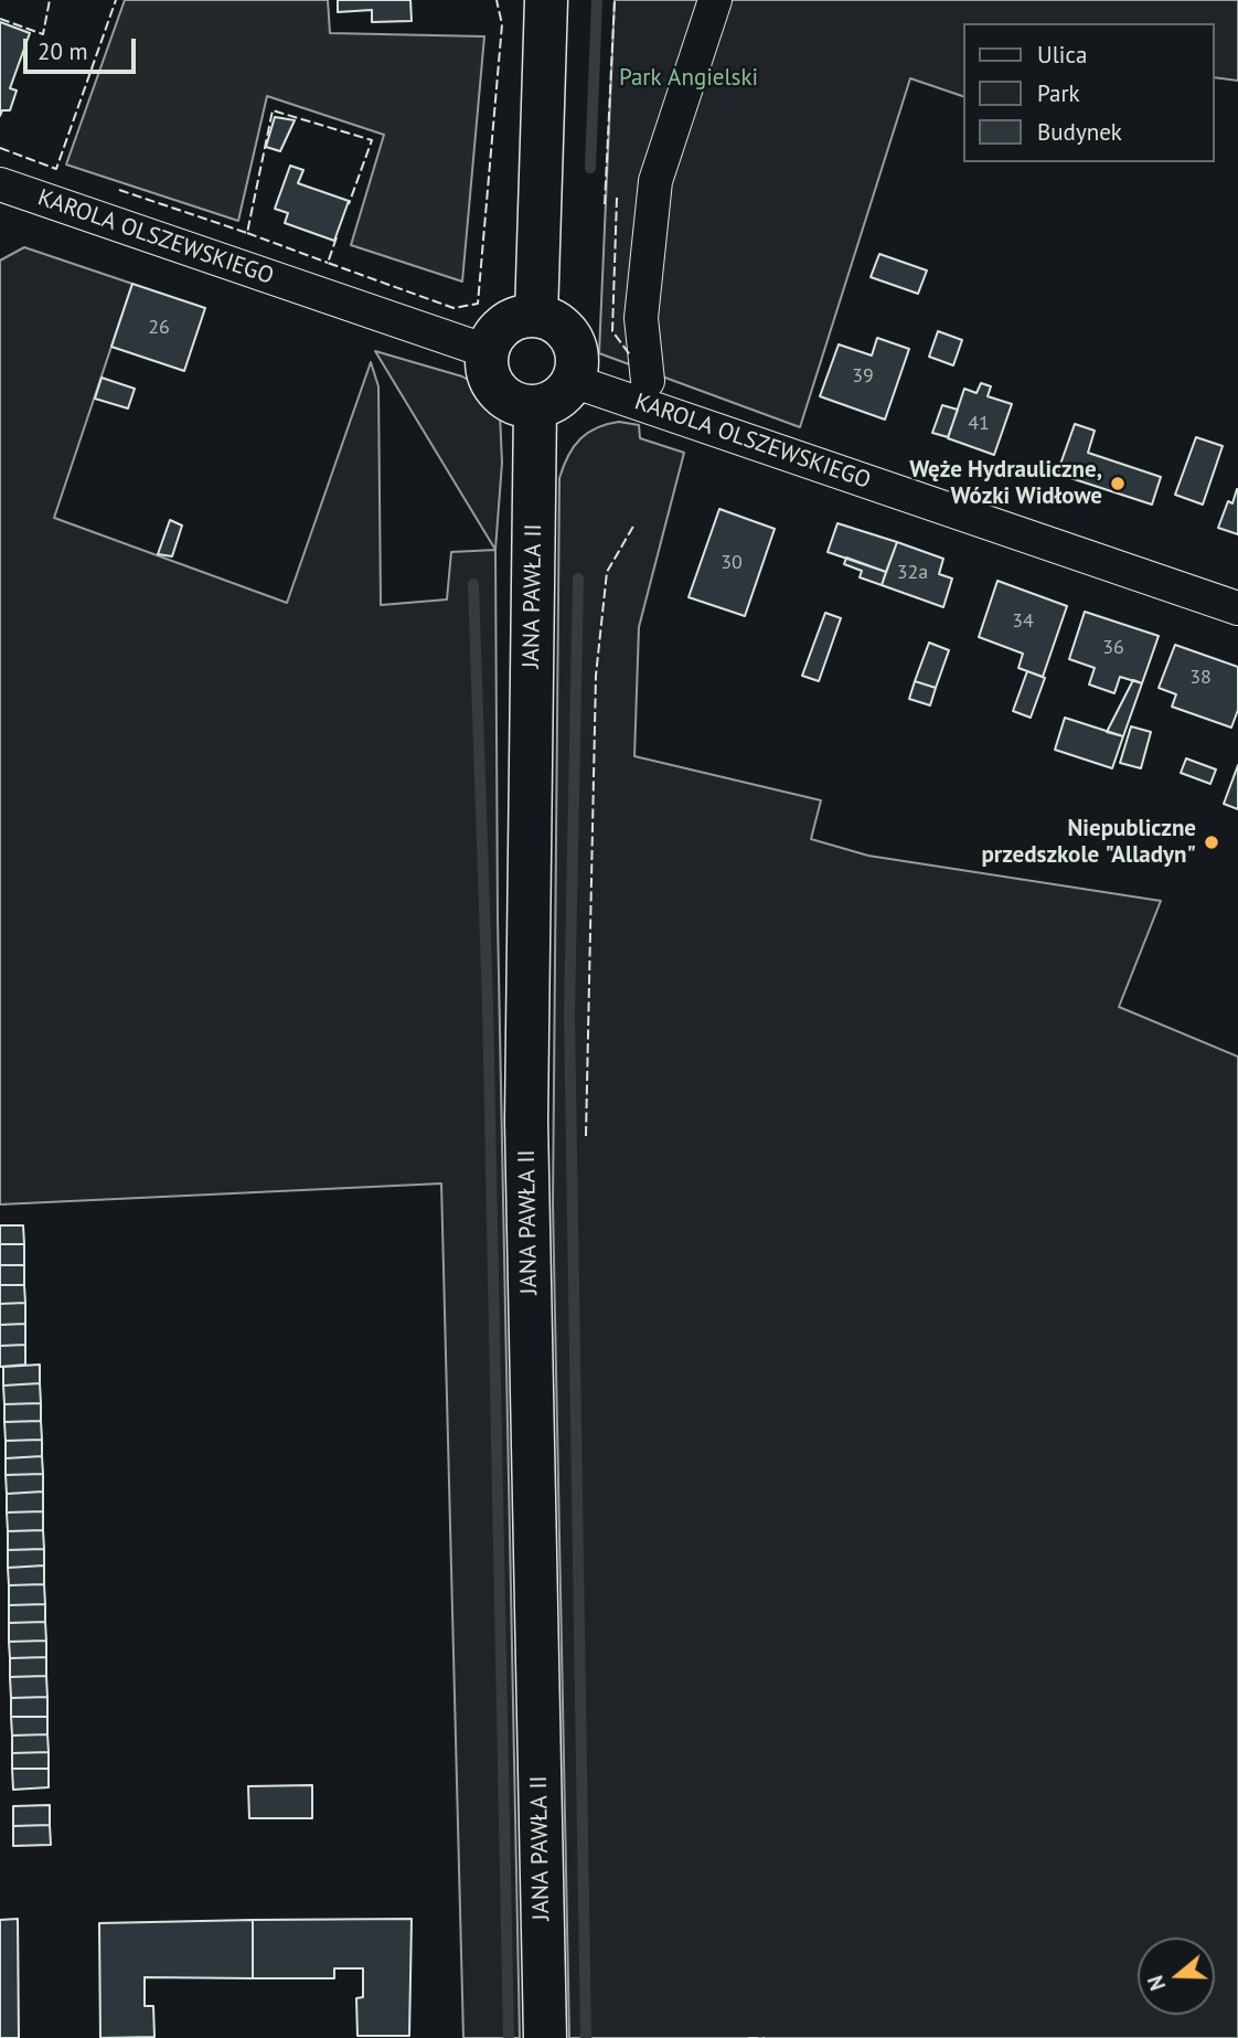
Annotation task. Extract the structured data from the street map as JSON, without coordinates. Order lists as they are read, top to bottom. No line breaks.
{"streets":{"main road":["JANA PAWŁA II"],"street":["KAROLA OLSZEWSKIEGO"]},"crossings":[["KAROLA OLSZEWSKIEGO","JANA PAWŁA II"]],"parks":["Park Angielski"],"places":["Węże Hydrauliczne, Wózki Widłowe","Niepubliczne przedszkole \"Alladyn\""],"house_numbers":["26","39","41","30","32a","34","36","38"],"legend":["Ulica","Park","Budynek"],"scale_bar":"20 m","north":"left"}
